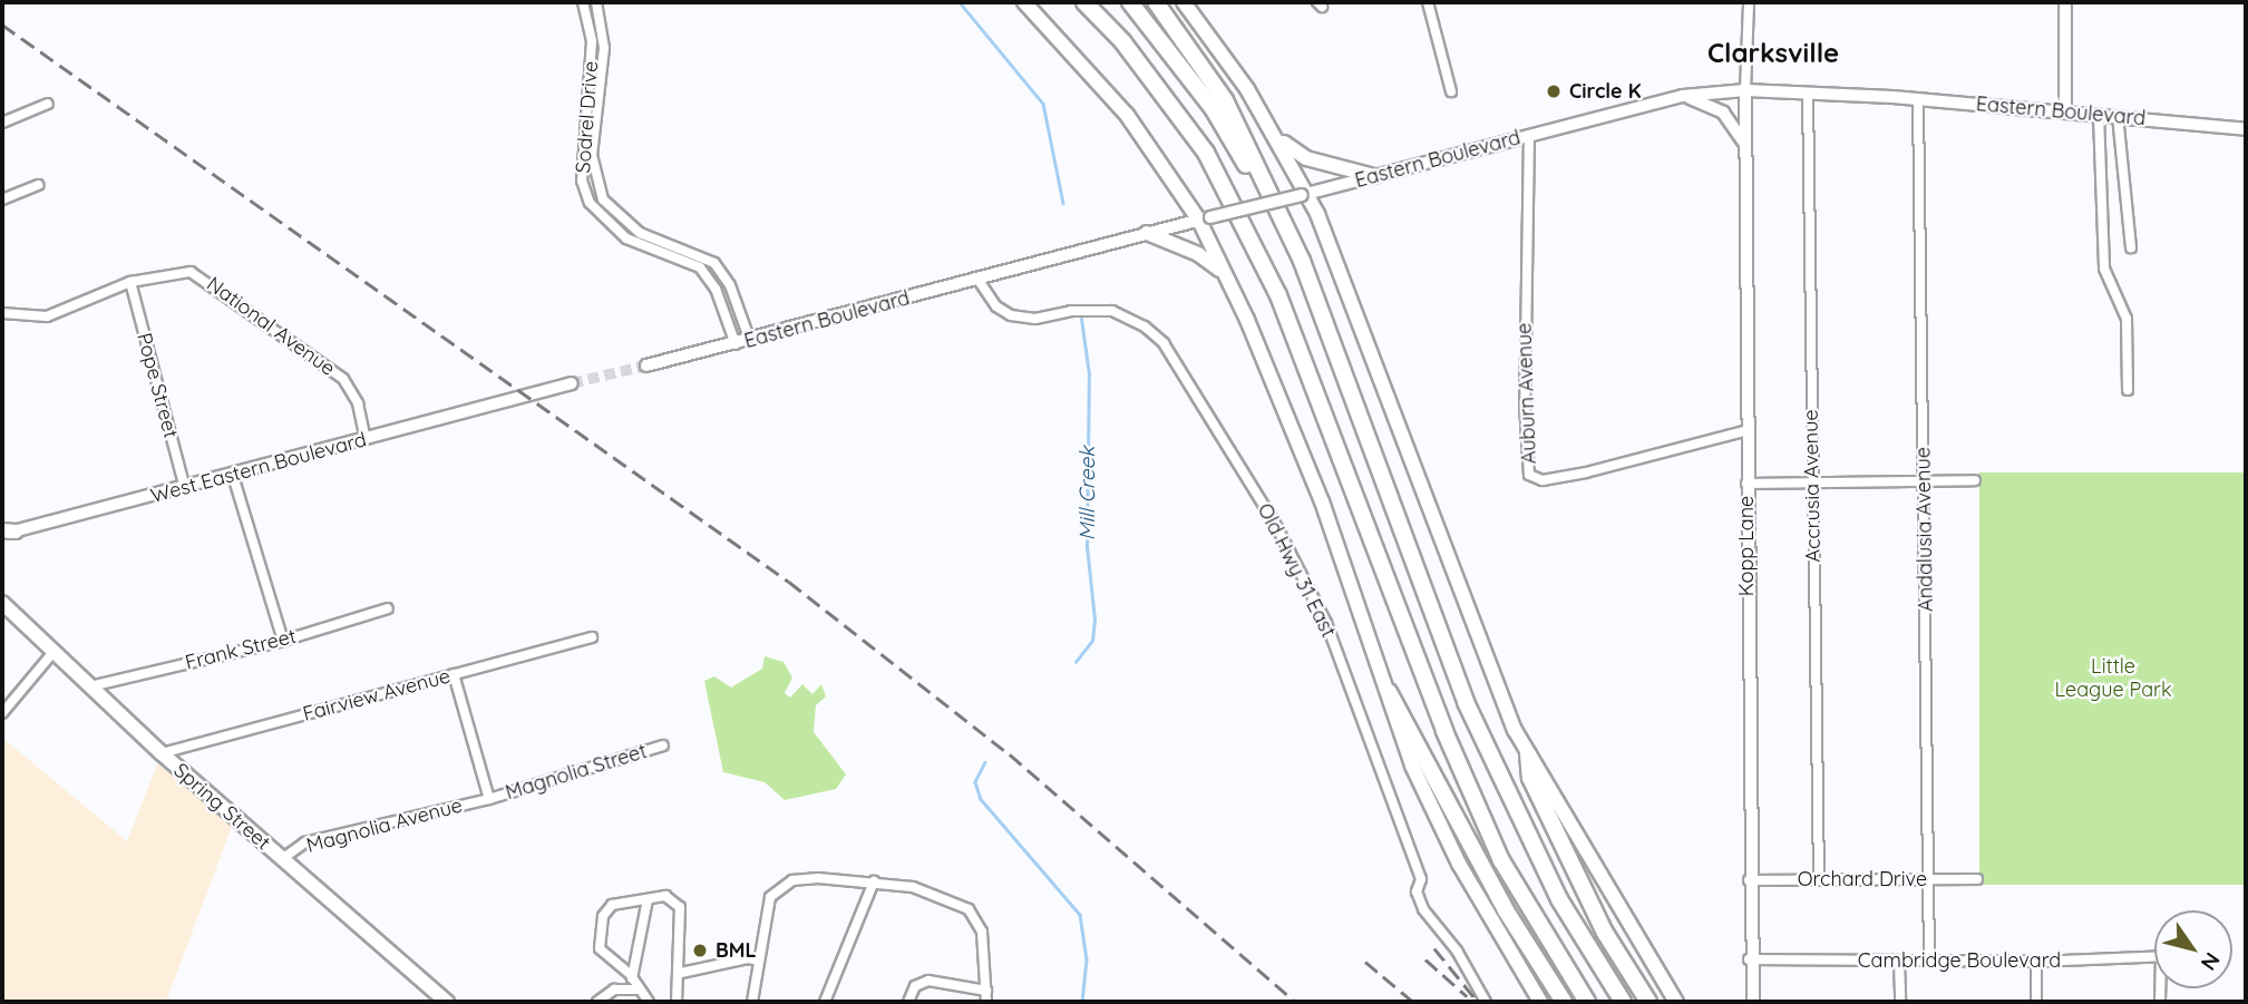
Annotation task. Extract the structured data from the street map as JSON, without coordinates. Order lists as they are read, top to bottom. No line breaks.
{"streets":{"main road":["Eastern Boulevard","West Eastern Boulevard","Kopp Lane","Spring Street"],"street":["Sodrel Drive","National Avenue","Pope Street","Auburn Avenue","Accrusia Avenue","Andalusia Avenue","Old Hwy 31 East","Frank Street","Fairview Avenue","Magnolia Street","Magnolia Avenue","Orchard Drive","Cambridge Boulevard"]},"crossings":[["Eastern Boulevard","Sodrel Drive"],["Eastern Boulevard","Auburn Avenue"],["Eastern Boulevard","Accrusia Avenue"],["Eastern Boulevard","Andalusia Avenue"],["Eastern Boulevard","Kopp Lane"],["Eastern Boulevard","Old Hwy 31 East"],["National Avenue","Pope Street"],["National Avenue","West Eastern Boulevard"],["Pope Street","West Eastern Boulevard"],["Auburn Avenue","Kopp Lane"],["Accrusia Avenue","Orchard Drive"],["Andalusia Avenue","Orchard Drive"],["Andalusia Avenue","Cambridge Boulevard"],["Kopp Lane","Orchard Drive"],["Kopp Lane","Cambridge Boulevard"],["Frank Street","Spring Street"],["Fairview Avenue","Spring Street"],["Magnolia Street","Magnolia Avenue"],["Spring Street","Magnolia Avenue"]],"districts":["Clarksville"],"water":["Mill Creek"],"parks":["Little League Park"],"places":["Circle K","BML"],"north":"bottom right"}
